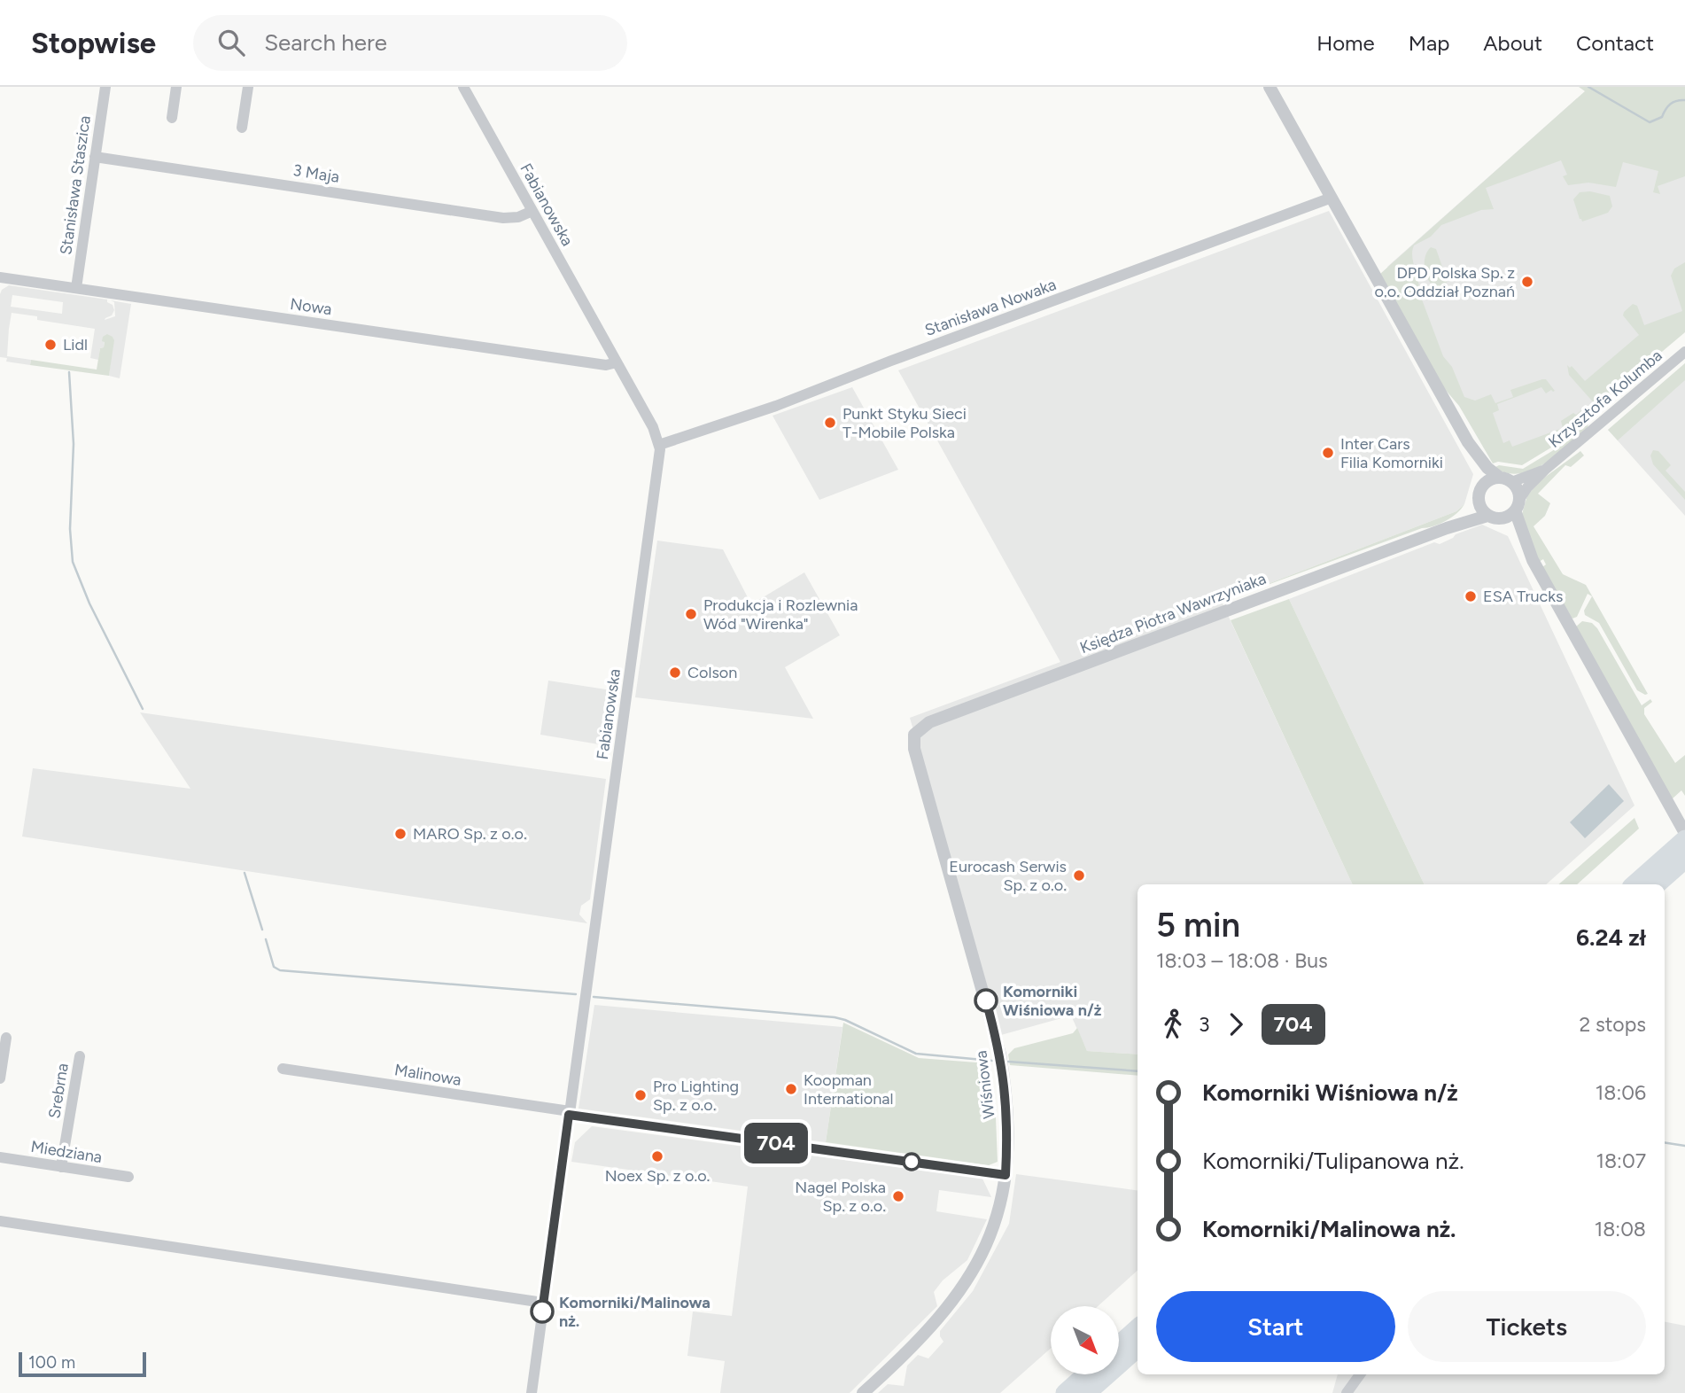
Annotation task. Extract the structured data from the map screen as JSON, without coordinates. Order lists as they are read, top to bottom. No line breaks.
{"streets":{"street":["3 Maja","Stanisława Staszica","Fabianowska","Nowa","Stanisława Nowaka","Krzysztofa Kolumba","Księdza Piotra Wawrzyniaka","Malinowa","Wiśniowa","Srebrna","Miedziana"]},"crossings":[["3 Maja","Stanisława Staszica"],["3 Maja","Fabianowska"],["Stanisława Staszica","Nowa"],["Fabianowska","Nowa"],["Fabianowska","Stanisława Nowaka"],["Fabianowska","Malinowa"],["Krzysztofa Kolumba","Księdza Piotra Wawrzyniaka"],["Księdza Piotra Wawrzyniaka","Wiśniowa"],["Malinowa","Wiśniowa"],["Srebrna","Miedziana"]],"places":["DPD Polska Sp. z o.o. Oddział Poznań","Lidl","Punkt Styku Sieci T-Mobile Polska","Inter Cars Filia Komorniki","ESA Trucks","Produkcja i Rozlewnia Wód \"Wirenka\"","Colson","MARO Sp. z o.o.","Eurocash Serwis Sp. z o.o.","Komorniki Wiśniowa n/ż","Koopman International","Pro Lighting Sp. z o.o.","Noex Sp. z o.o.","Nagel Polska Sp. z o.o.","Komorniki/Malinowa nż."],"lines":["bus line 704"],"scale_bar":"100 m","north":"bottom right","page":{"header":"Stopwise","search":"Search here","nav":["Home","Map","About","Contact"],"on_map":"704","heading":["5 min","18:03 – 18:08 · Bus","6.24 zł"],"legs":["3","704","2 stops"],"list":[{"name":"Komorniki Wiśniowa n/ż","value":"18:06"},{"name":"Komorniki/Tulipanowa nż.","value":"18:07"},{"name":"Komorniki/Malinowa nż.","value":"18:08"}],"buttons":["Start","Tickets"],"scale":"100 m"}}
